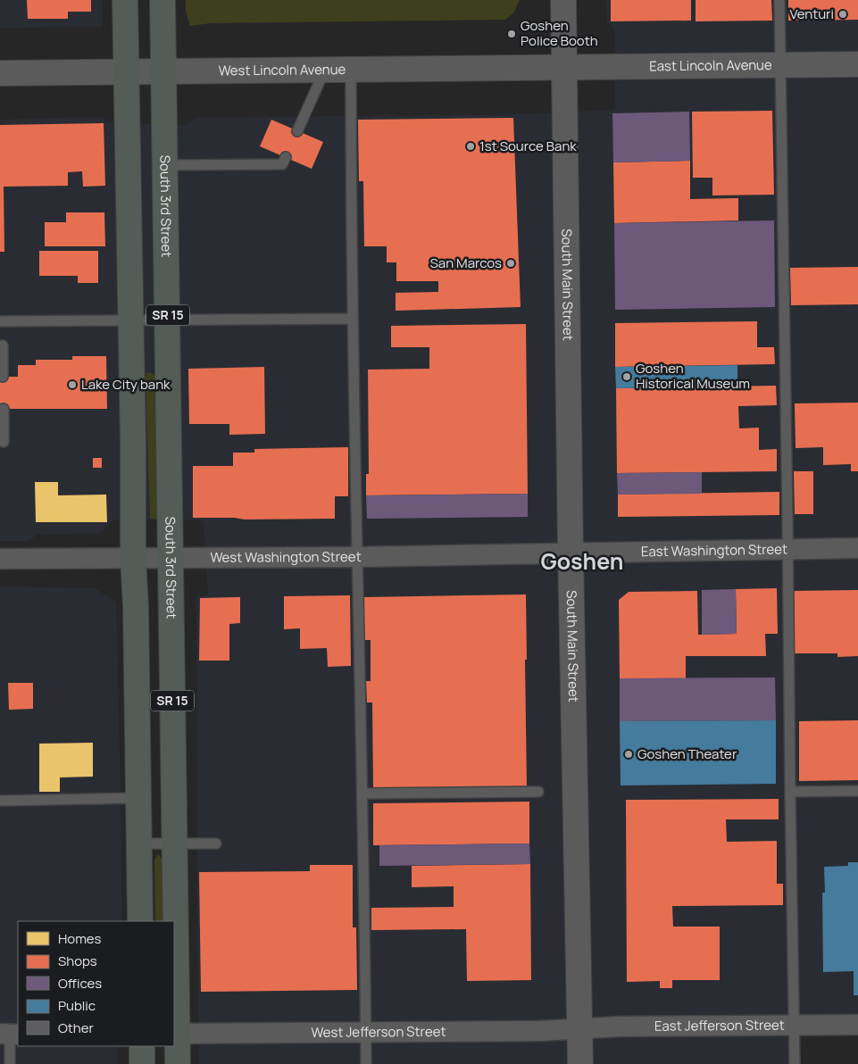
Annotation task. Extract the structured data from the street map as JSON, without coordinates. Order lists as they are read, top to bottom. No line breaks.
{"streets":{"main road":["South 3rd Street","SR 15"],"street":["East Lincoln Avenue","West Lincoln Avenue","South Main Street","East Washington Street","West Washington Street","East Jefferson Street","West Jefferson Street"]},"crossings":[["East Lincoln Avenue","West Lincoln Avenue"],["East Lincoln Avenue","South Main Street"],["West Lincoln Avenue","South 3rd Street"],["West Lincoln Avenue","South Main Street"],["West Lincoln Avenue","SR 15"],["South 3rd Street","SR 15"],["South 3rd Street","West Washington Street"],["South 3rd Street","West Jefferson Street"],["South Main Street","East Washington Street"],["South Main Street","West Washington Street"],["South Main Street","East Jefferson Street"],["South Main Street","West Jefferson Street"],["SR 15","West Washington Street"],["East Washington Street","West Washington Street"],["East Jefferson Street","West Jefferson Street"]],"districts":["Goshen"],"places":["Venturi","Goshen Police Booth","1st Source Bank","San Marcos","Goshen Historical Museum","Lake City bank","Goshen Theater"],"legend":["Homes","Shops","Offices","Public","Other"]}
